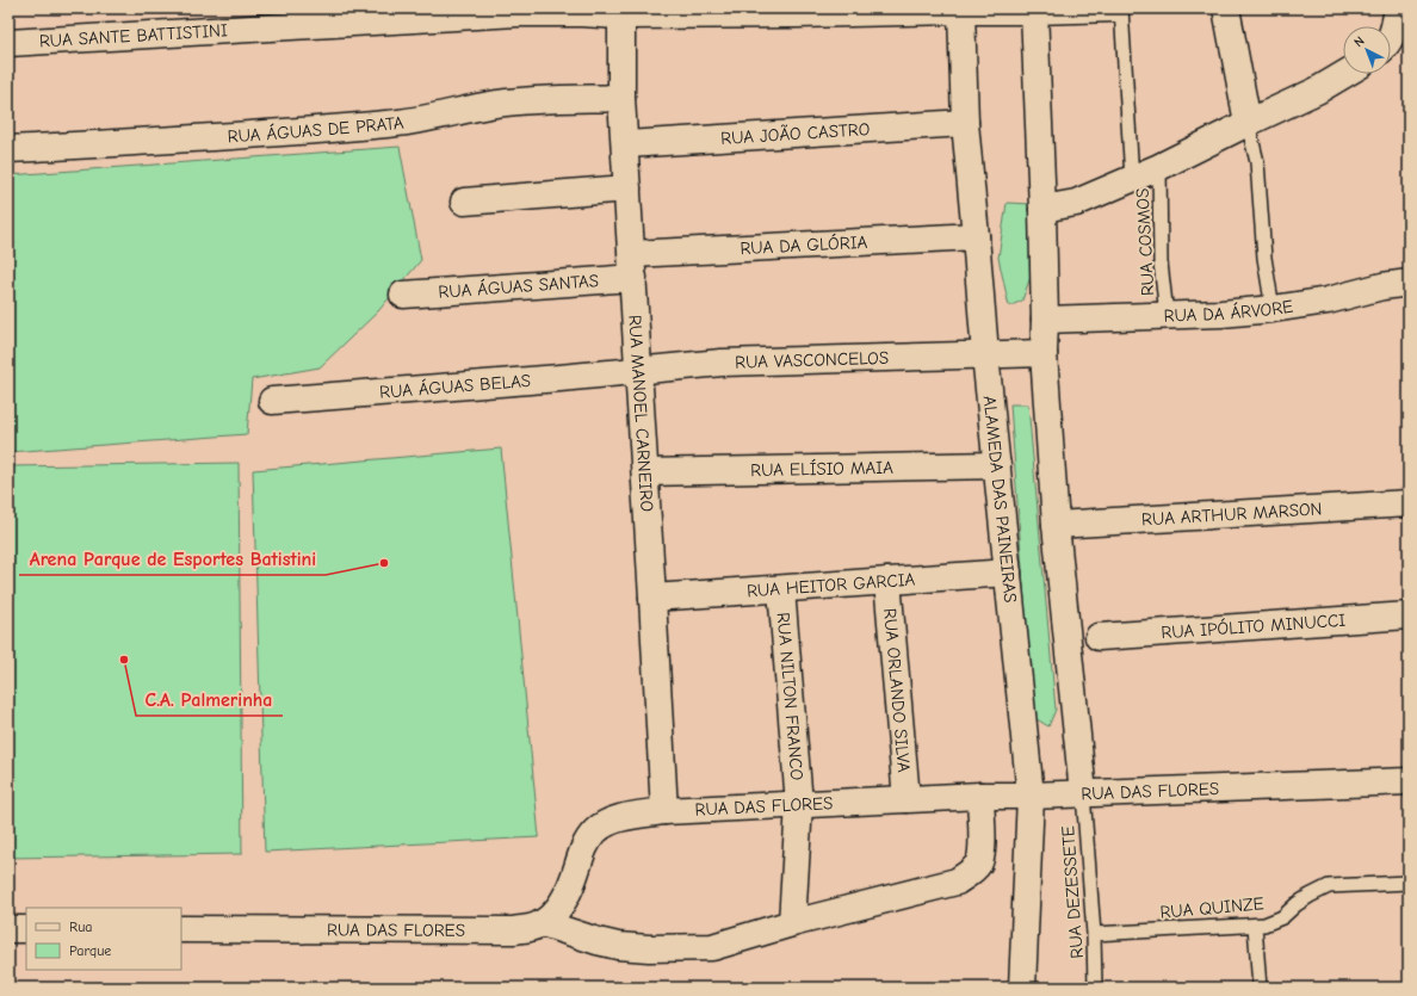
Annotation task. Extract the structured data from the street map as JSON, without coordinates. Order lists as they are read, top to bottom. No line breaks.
{"streets":{"street":["RUA SANTE BATTISTINI","RUA ÁGUAS DE PRATA","RUA JOÃO CASTRO","RUA DA GLÓRIA","RUA ÁGUAS SANTAS","RUA DA ÁRVORE","RUA VASCONCELOS","RUA ÁGUAS BELAS","RUA MANOEL CARNEIRO","RUA ELÍSIO MAIA","ALAMEDA DAS PAINEIRAS","RUA ARTHUR MARSON","RUA HEITOR GARCIA","RUA IPÓLITO MINUCCI","RUA ORLANDO SILVA","RUA NILTON FRANCO","RUA DAS FLORES"],"lane":["RUA COSMOS","RUA DEZESSETE","RUA QUINZE"]},"crossings":[["RUA SANTE BATTISTINI","RUA MANOEL CARNEIRO"],["RUA SANTE BATTISTINI","ALAMEDA DAS PAINEIRAS"],["RUA ÁGUAS DE PRATA","RUA MANOEL CARNEIRO"],["RUA JOÃO CASTRO","RUA MANOEL CARNEIRO"],["RUA JOÃO CASTRO","ALAMEDA DAS PAINEIRAS"],["RUA COSMOS","RUA DA ÁRVORE"],["RUA DA GLÓRIA","RUA ÁGUAS SANTAS"],["RUA DA GLÓRIA","RUA MANOEL CARNEIRO"],["RUA DA GLÓRIA","ALAMEDA DAS PAINEIRAS"],["RUA ÁGUAS SANTAS","RUA MANOEL CARNEIRO"],["RUA VASCONCELOS","RUA ÁGUAS BELAS"],["RUA VASCONCELOS","RUA MANOEL CARNEIRO"],["RUA VASCONCELOS","ALAMEDA DAS PAINEIRAS"],["RUA ÁGUAS BELAS","RUA MANOEL CARNEIRO"],["RUA MANOEL CARNEIRO","RUA ELÍSIO MAIA"],["RUA MANOEL CARNEIRO","RUA HEITOR GARCIA"],["RUA MANOEL CARNEIRO","RUA DAS FLORES"],["RUA ELÍSIO MAIA","ALAMEDA DAS PAINEIRAS"],["ALAMEDA DAS PAINEIRAS","RUA HEITOR GARCIA"],["ALAMEDA DAS PAINEIRAS","RUA DAS FLORES"],["RUA HEITOR GARCIA","RUA ORLANDO SILVA"],["RUA HEITOR GARCIA","RUA NILTON FRANCO"],["RUA ORLANDO SILVA","RUA DAS FLORES"],["RUA NILTON FRANCO","RUA DAS FLORES"],["RUA DAS FLORES","RUA DEZESSETE"],["RUA DEZESSETE","RUA QUINZE"]],"places":["Arena Parque de Esportes Batistini","C.A. Palmerinha"],"legend":["Rua","Parque"],"north":"top left"}
